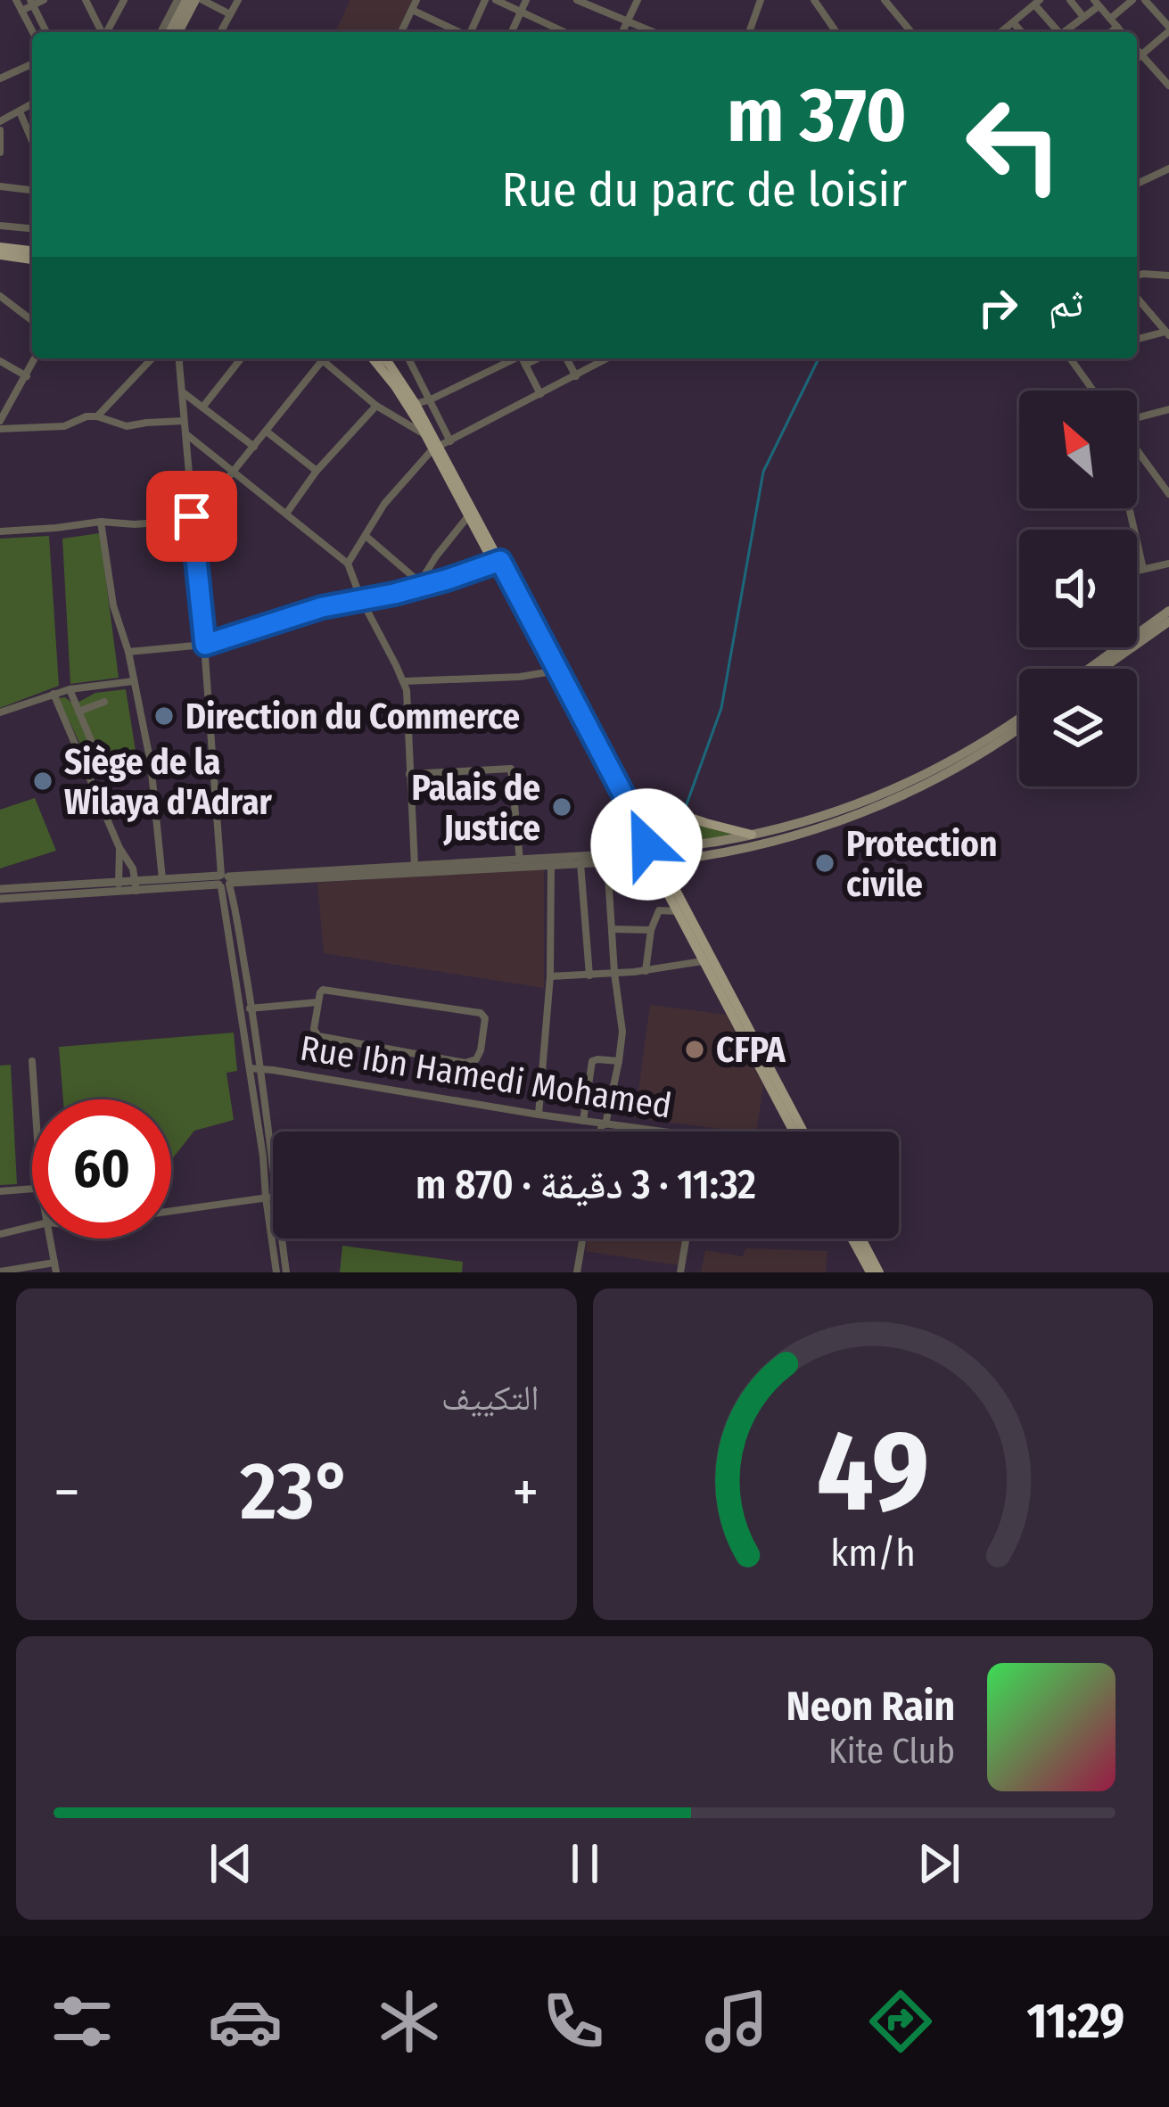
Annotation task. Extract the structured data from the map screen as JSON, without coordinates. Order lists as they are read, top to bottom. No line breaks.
{"streets":{"street":["Rue Ibn Hamedi Mohamed"]},"places":["Direction du Commerce","Siège de la Wilaya d'Adrar","Palais de Justice","Protection civile","CFPA"],"north":"top left","page":{"turn":["370 m","Rue du parc de loisir"],"then":"ثم","limit":"60","trip":"11:32 · 3 دقيقة · 870 m","tile":"التكييف","heat":["−","23°","+"],"song":["Neon Rain","Kite Club"],"tabs":"11:29","gauge":["49","km/h"]}}
